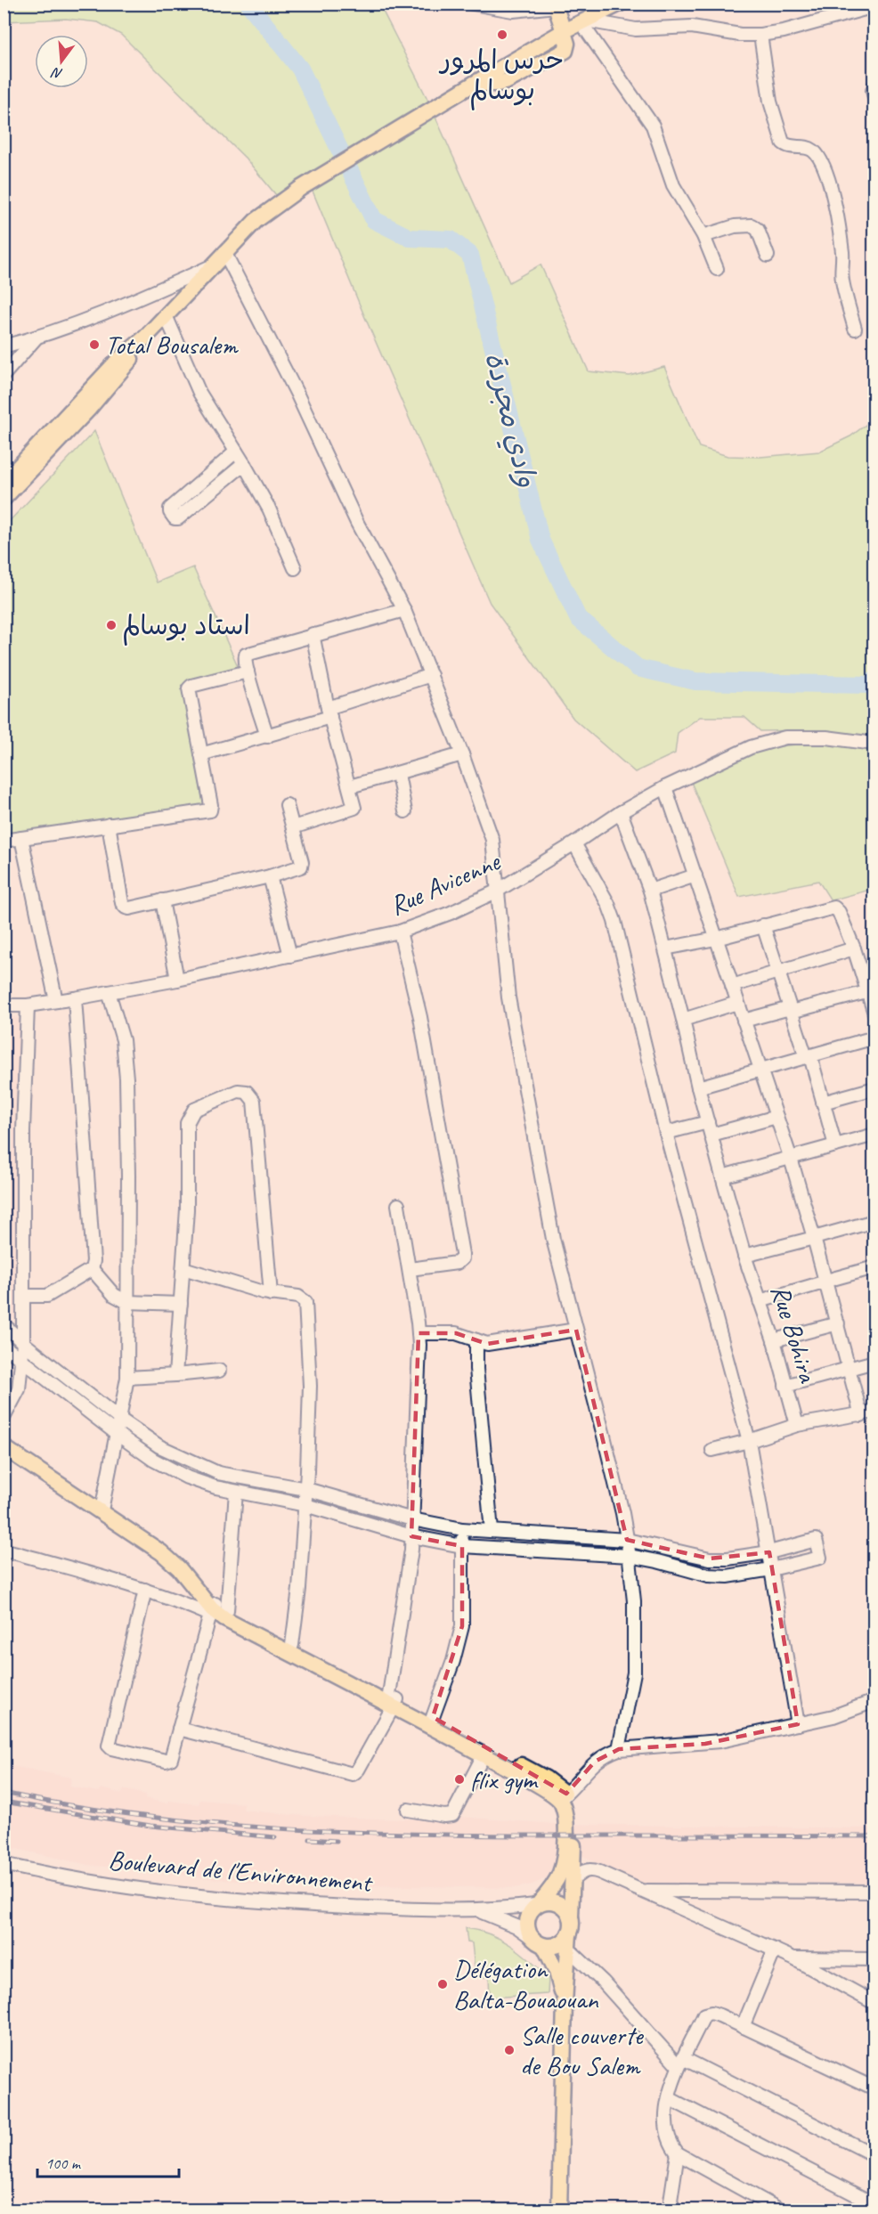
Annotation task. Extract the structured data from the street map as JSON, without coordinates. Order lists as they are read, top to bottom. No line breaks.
{"streets":{"street":["Rue Avicenne","Rue Bohira","Boulevard de l'Environnement"]},"crossings":[["Rue Avicenne","Rue Bohira"]],"water":["وادي مجردة"],"places":["حرس المرور بوسالم","Total Bousalem","استاد بوسالم","flix gym","Délégation Balta-Bouaouan","Salle couverte de Bou Salem"],"scale_bar":"100 m","north":"bottom"}
